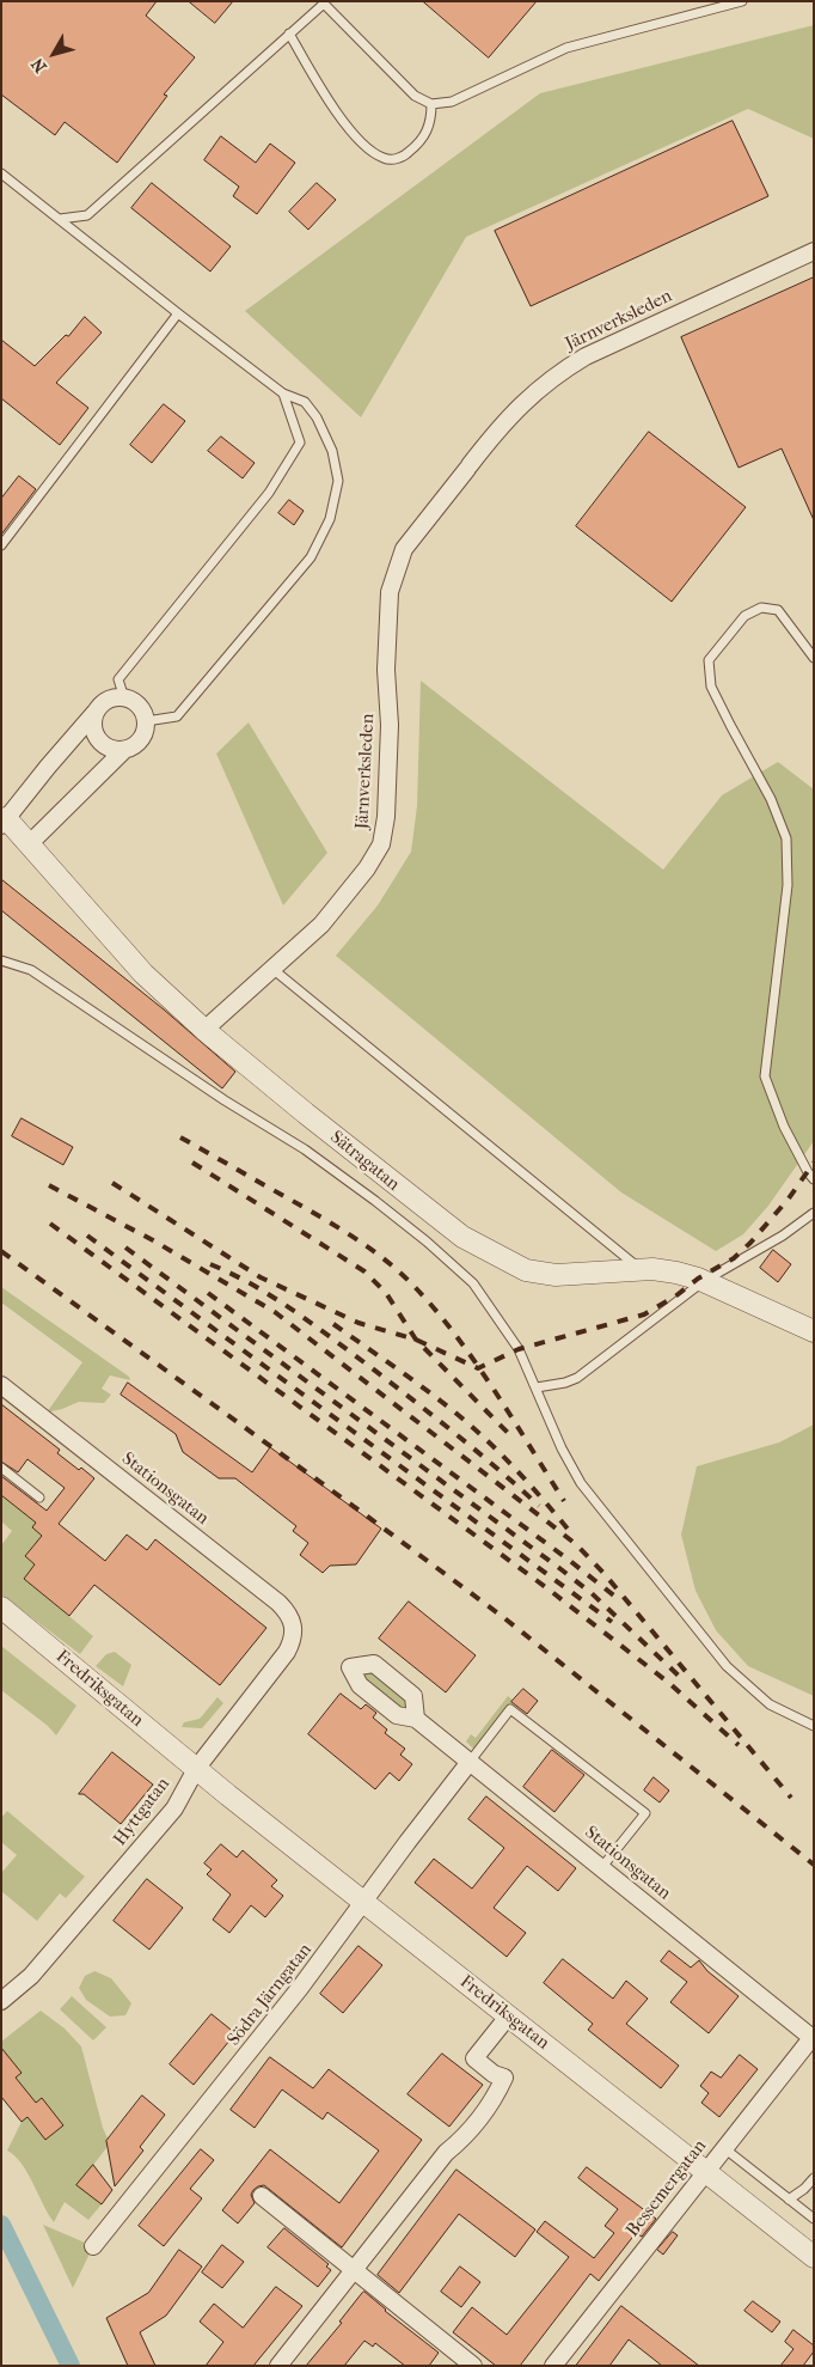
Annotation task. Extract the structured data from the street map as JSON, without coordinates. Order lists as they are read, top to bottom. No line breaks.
{"streets":{"street":["Järnverksleden","Sätragatan","Stationsgatan","Fredriksgatan","Hyttgatan","Södra Järngatan","Bessemergatan"]},"crossings":[["Järnverksleden","Sätragatan"],["Stationsgatan","Hyttgatan"],["Stationsgatan","Södra Järngatan"],["Stationsgatan","Bessemergatan"],["Fredriksgatan","Hyttgatan"],["Fredriksgatan","Södra Järngatan"],["Fredriksgatan","Bessemergatan"]],"north":"bottom left"}
